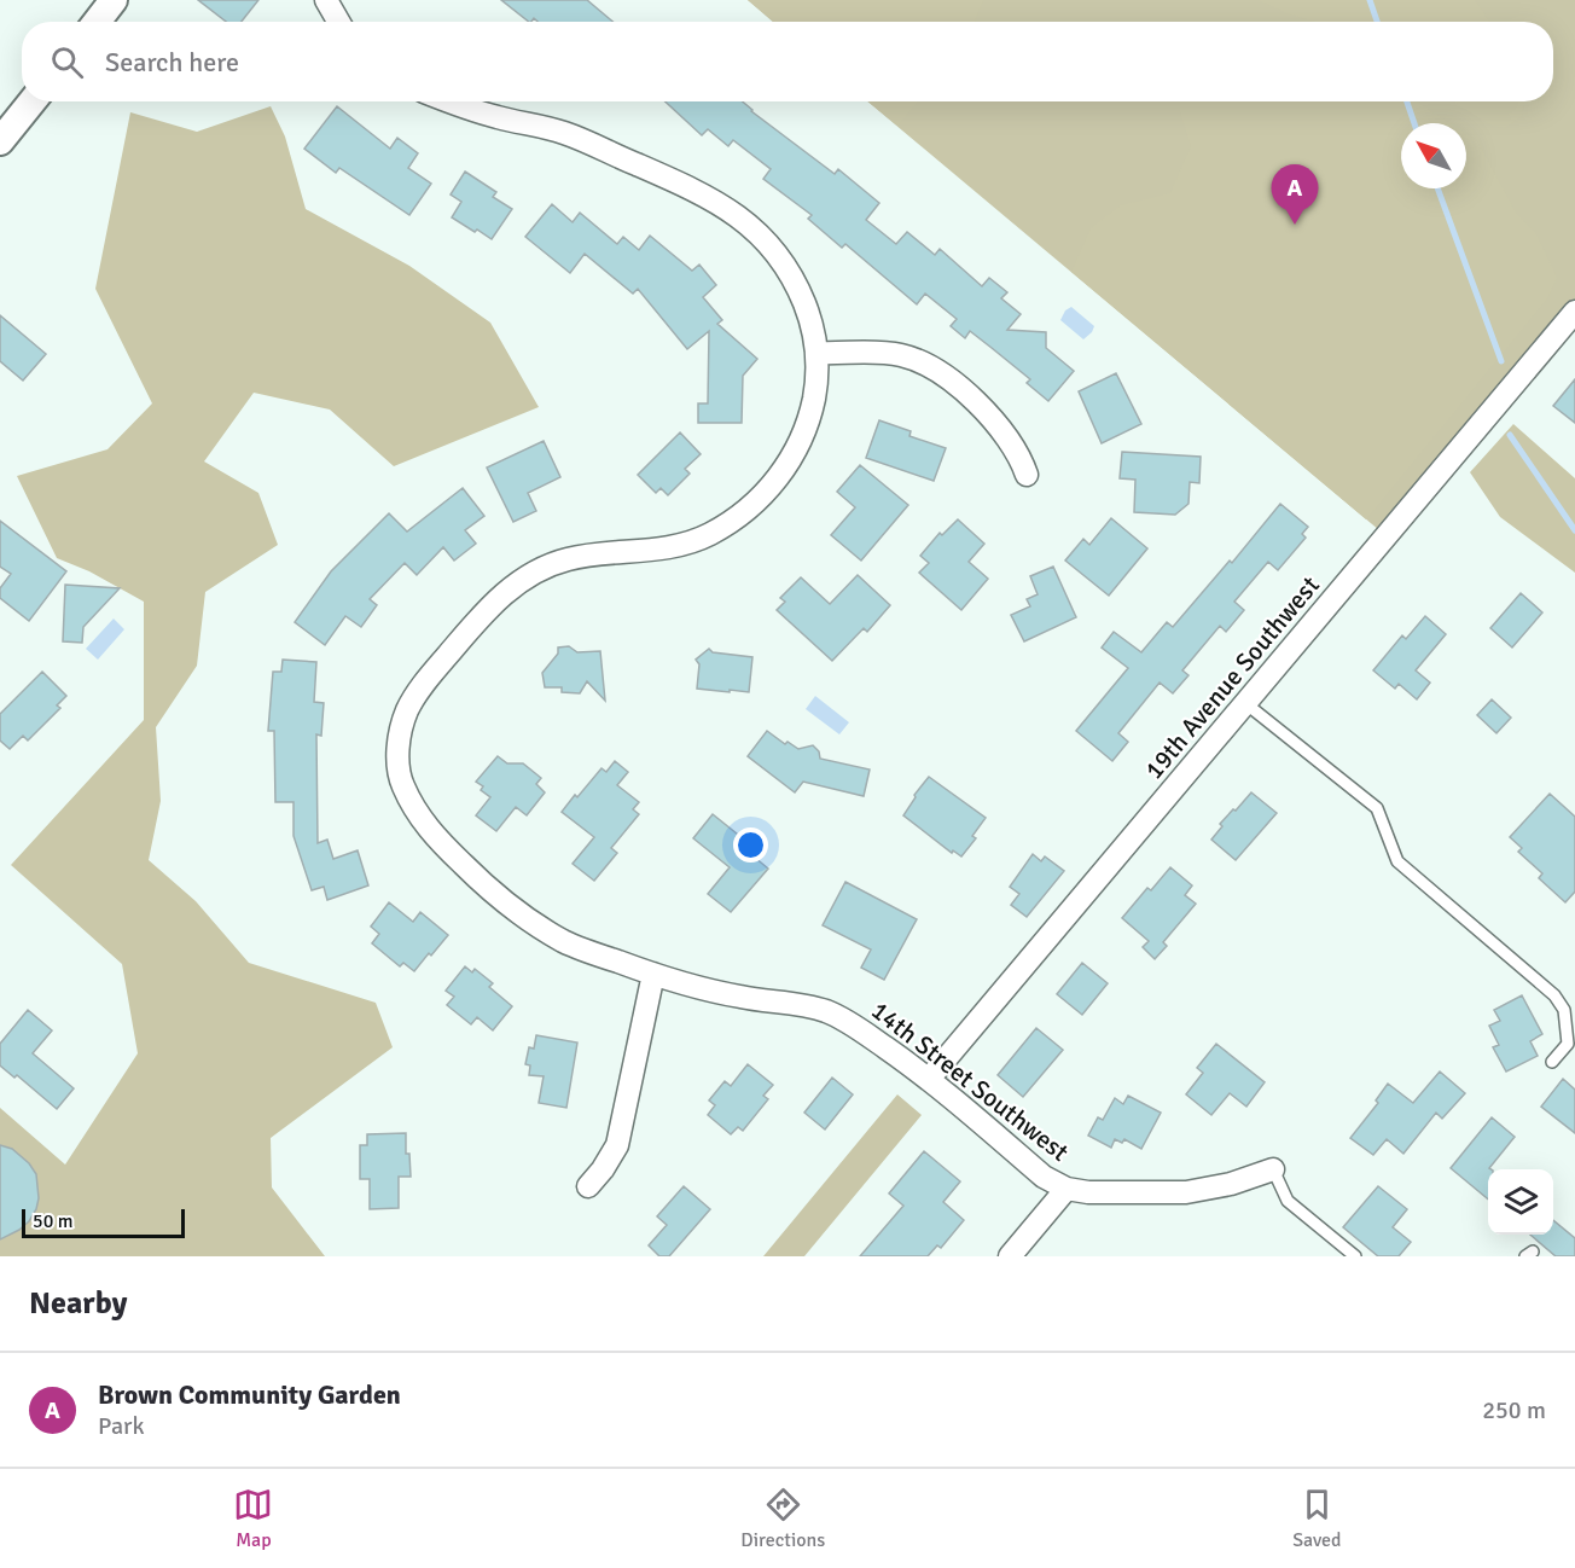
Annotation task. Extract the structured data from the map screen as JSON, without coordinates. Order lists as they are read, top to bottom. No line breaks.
{"streets":{"street":["19th Avenue Southwest","14th Street Southwest"]},"crossings":[["19th Avenue Southwest","14th Street Southwest"]],"scale_bar":"50 m","north":"top left","page":{"search":"Search here","pins":"A","scale":"50 m","heading":"Nearby","list":[{"mark":"A","name":"Brown Community Garden","note":"Park","value":"250 m"}],"nav":["Map","Directions","Saved"]}}
